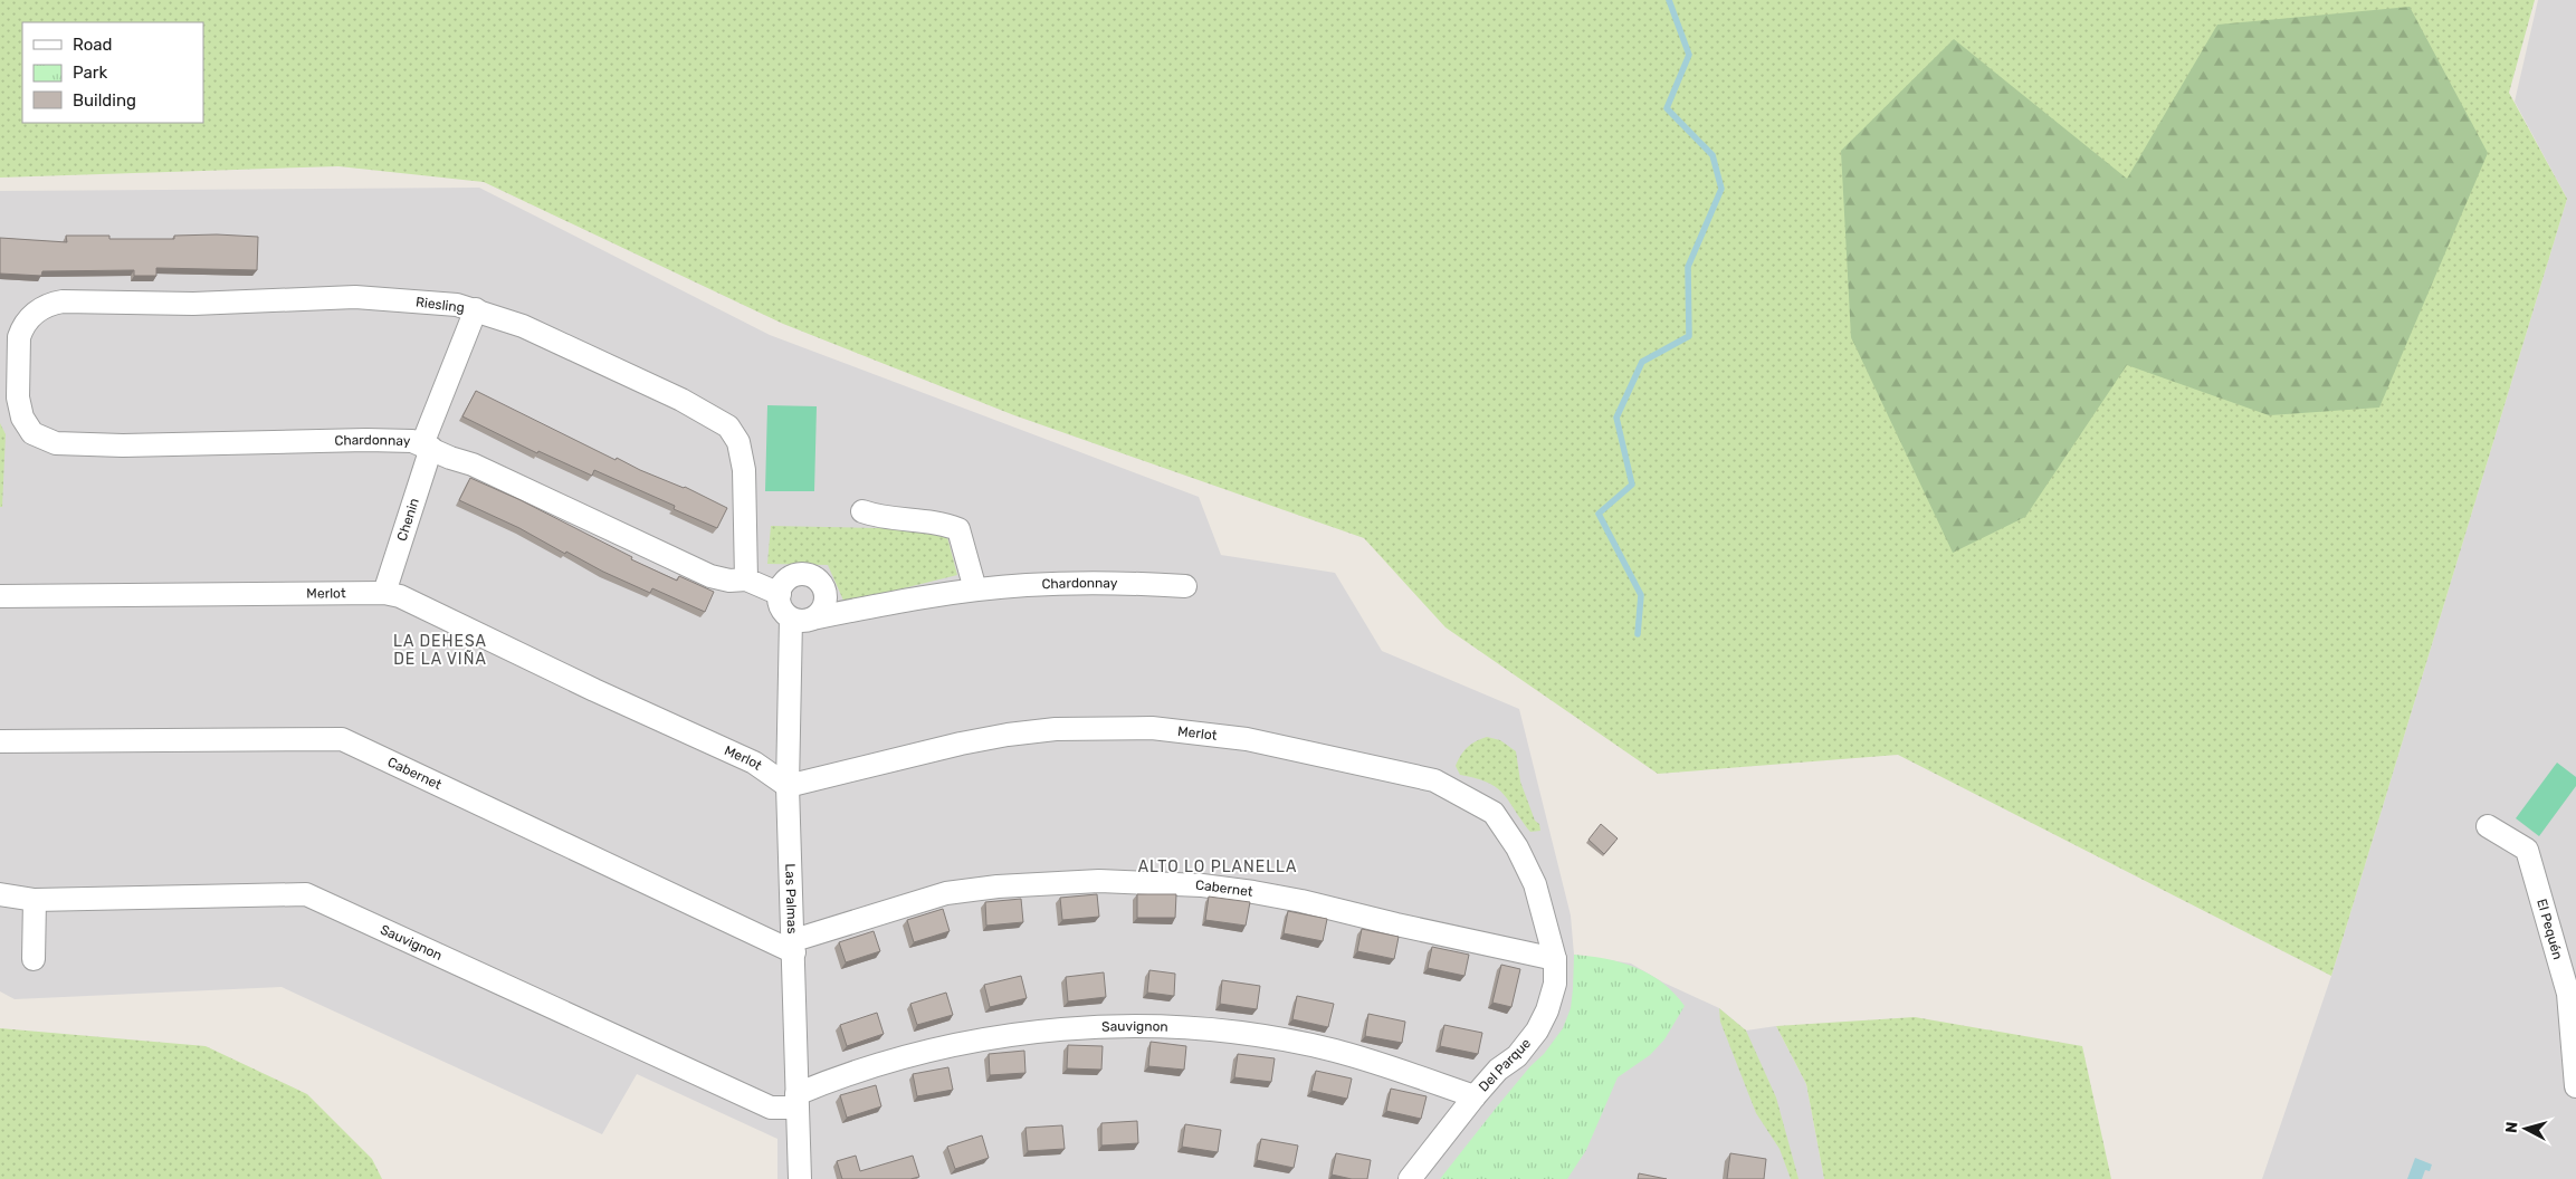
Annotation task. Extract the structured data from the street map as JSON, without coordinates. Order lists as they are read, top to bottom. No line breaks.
{"streets":{"street":["Riesling","Chardonnay","Chenin","Merlot","Cabernet","Las Palmas","El Pequén","Sauvignon","Del Parque"]},"crossings":[["Riesling","Chardonnay"],["Riesling","Chenin"],["Chardonnay","Chenin"],["Chardonnay","Las Palmas"],["Chenin","Merlot"],["Merlot","Las Palmas"],["Merlot","Del Parque"],["Cabernet","Las Palmas"],["Cabernet","Del Parque"],["Las Palmas","Sauvignon"],["Sauvignon","Del Parque"]],"districts":["LA DEHESA DE LA VIÑA","ALTO LO PLANELLA"],"legend":["Road","Park","Building"],"north":"left"}
